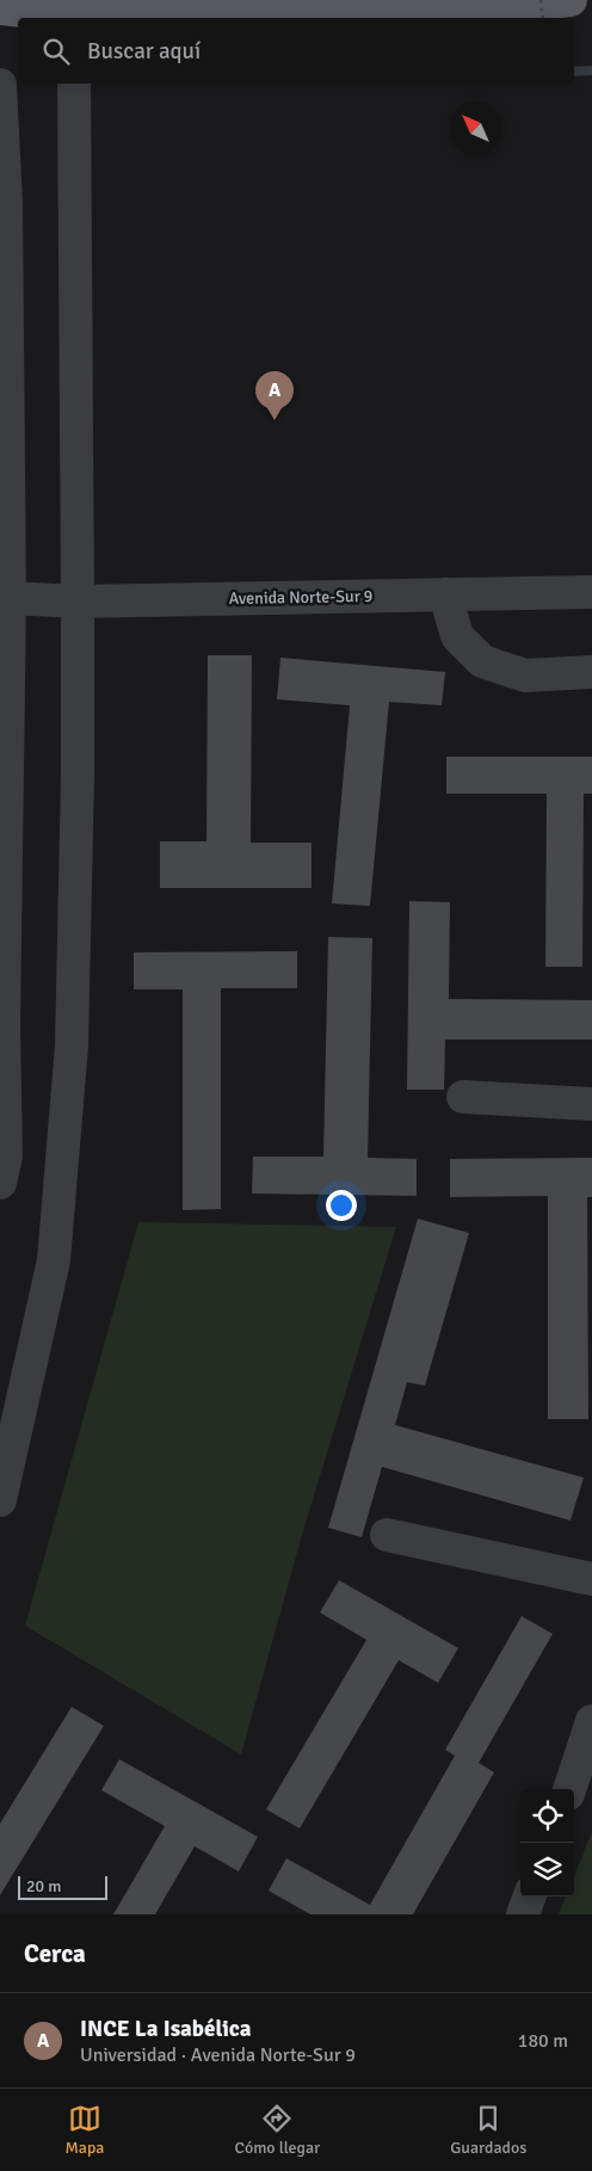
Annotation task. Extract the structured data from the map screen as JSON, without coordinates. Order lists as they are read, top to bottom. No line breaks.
{"streets":{"street":["Avenida Norte-Sur 9"]},"scale_bar":"20 m","north":"top left","page":{"search":"Buscar aquí","pins":"A","scale":"20 m","heading":"Cerca","list":[{"mark":"A","name":"INCE La Isabélica","note":"Universidad · Avenida Norte-Sur 9","value":"180 m"}],"nav":["Mapa","Cómo llegar","Guardados"]}}
